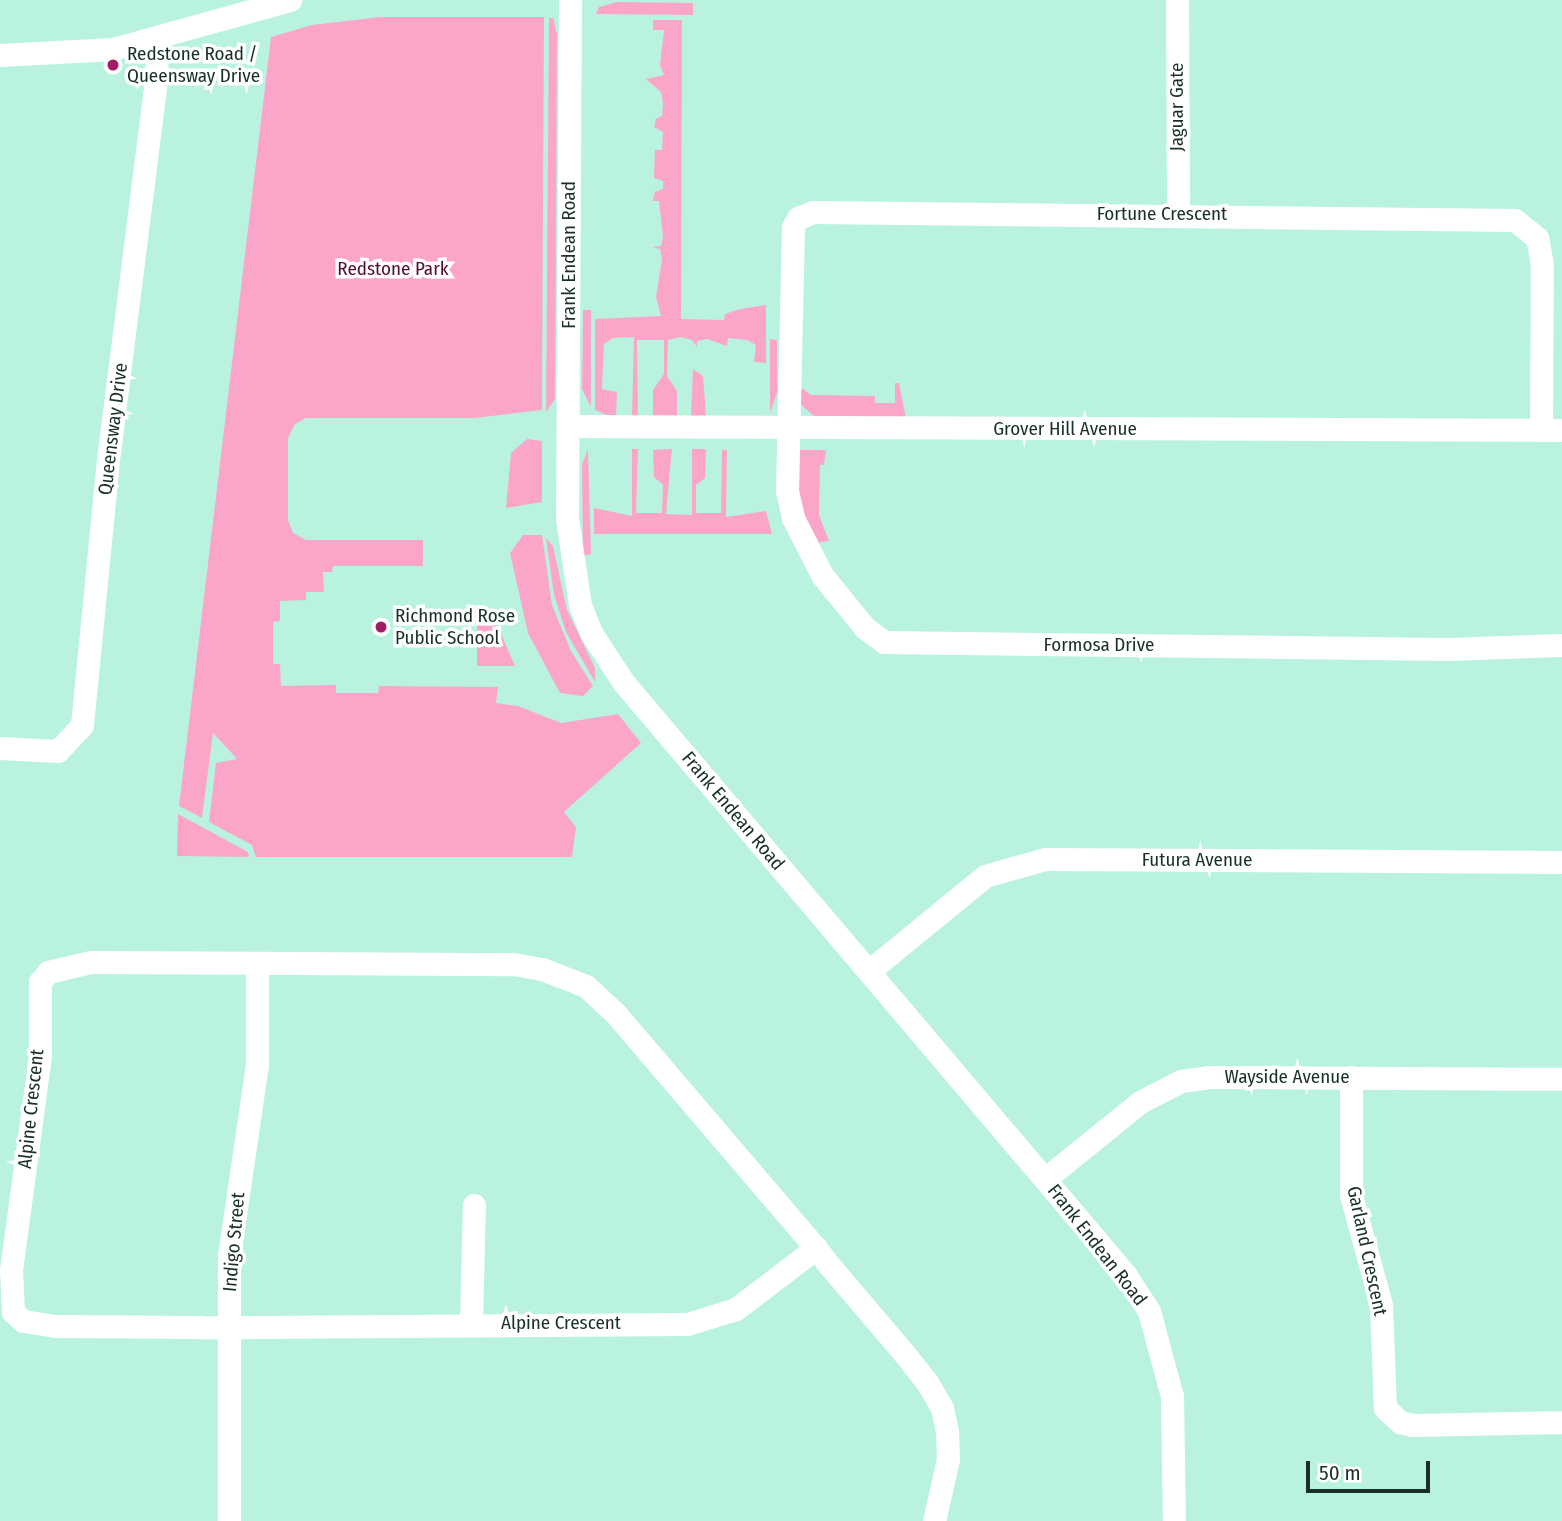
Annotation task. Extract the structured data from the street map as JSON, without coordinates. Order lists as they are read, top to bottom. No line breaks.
{"streets":{"street":["Jaguar Gate","Fortune Crescent","Frank Endean Road","Queensway Drive","Grover Hill Avenue","Formosa Drive","Futura Avenue","Wayside Avenue","Alpine Crescent","Indigo Street","Garland Crescent"]},"crossings":[["Jaguar Gate","Fortune Crescent"],["Fortune Crescent","Grover Hill Avenue"],["Fortune Crescent","Formosa Drive"],["Frank Endean Road","Grover Hill Avenue"],["Frank Endean Road","Futura Avenue"],["Frank Endean Road","Wayside Avenue"],["Grover Hill Avenue","Formosa Drive"],["Wayside Avenue","Garland Crescent"],["Alpine Crescent","Indigo Street"]],"parks":["Redstone Park"],"places":["Redstone Road / Queensway Drive","Richmond Rose Public School"],"scale_bar":"50 m"}
